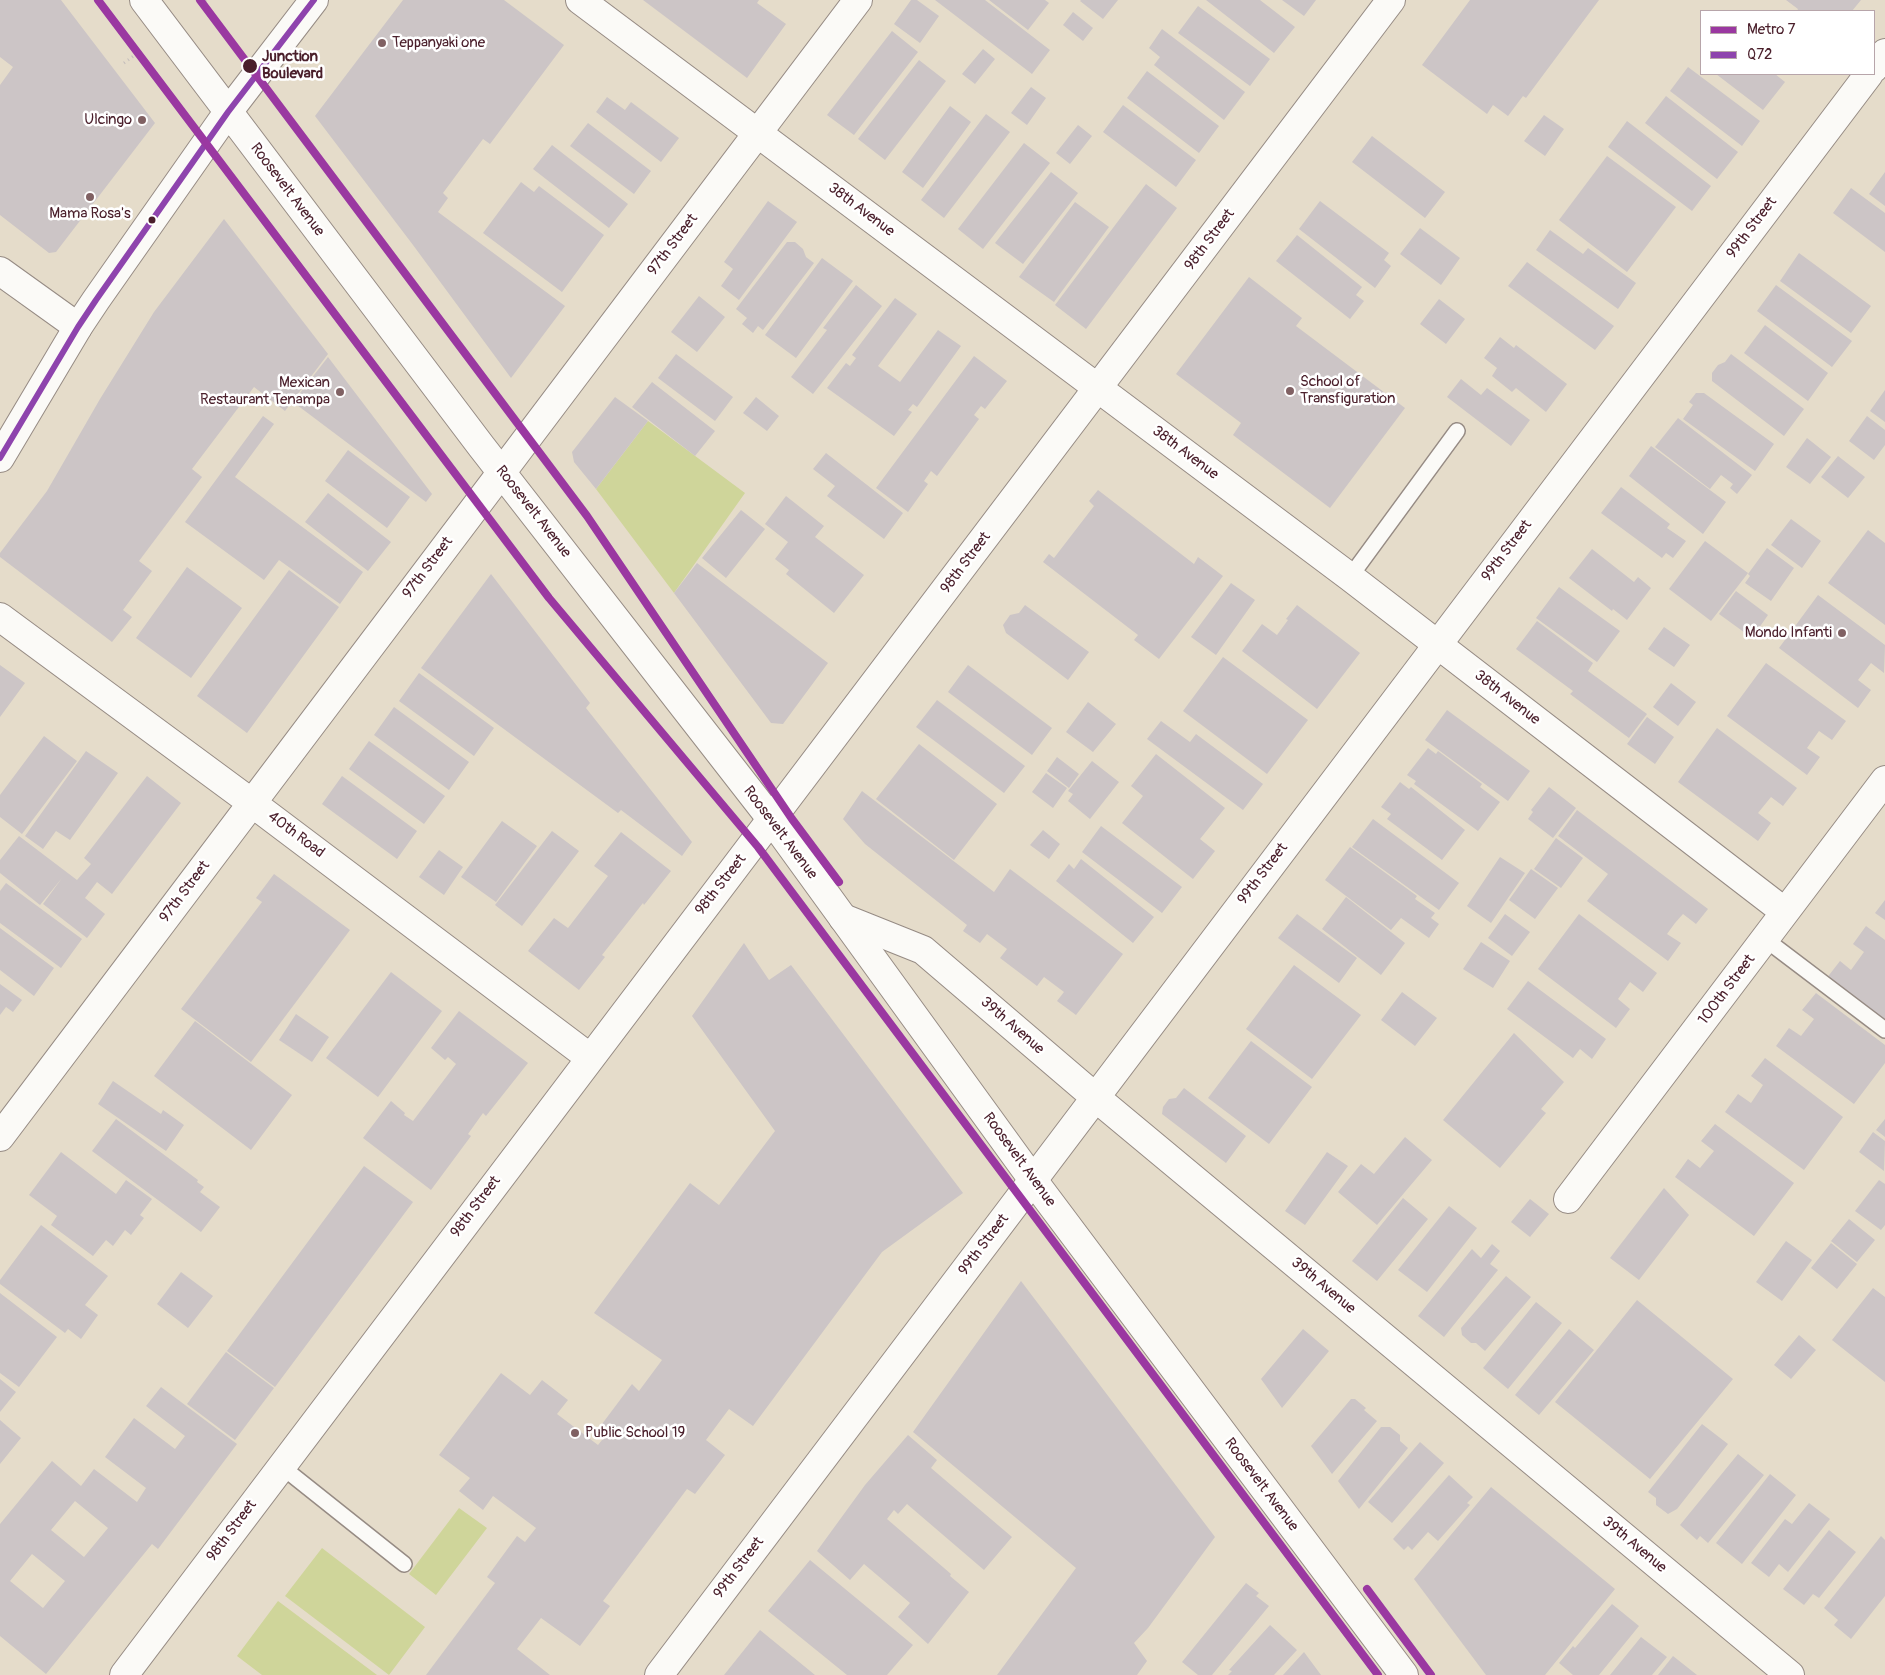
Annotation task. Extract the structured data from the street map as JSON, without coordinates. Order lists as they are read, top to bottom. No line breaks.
{"streets":{"street":["Roosevelt Avenue","38th Avenue","99th Street","98th Street","97th Street","40th Road","100th Street","39th Avenue"]},"crossings":[["Roosevelt Avenue","99th Street"],["Roosevelt Avenue","98th Street"],["Roosevelt Avenue","97th Street"],["Roosevelt Avenue","39th Avenue"],["38th Avenue","99th Street"],["38th Avenue","98th Street"],["38th Avenue","97th Street"],["38th Avenue","100th Street"],["99th Street","39th Avenue"],["98th Street","40th Road"],["97th Street","40th Road"]],"places":["Teppanyaki one","Junction Boulevard","Ulcingo","Mama Rosa's","School of Transfiguration","Mexican Restaurant Tenampa","Mondo Infanti","Public School 19"],"lines":["metro line 7","transit line Q72"],"legend":["Metro 7","Q72"]}
